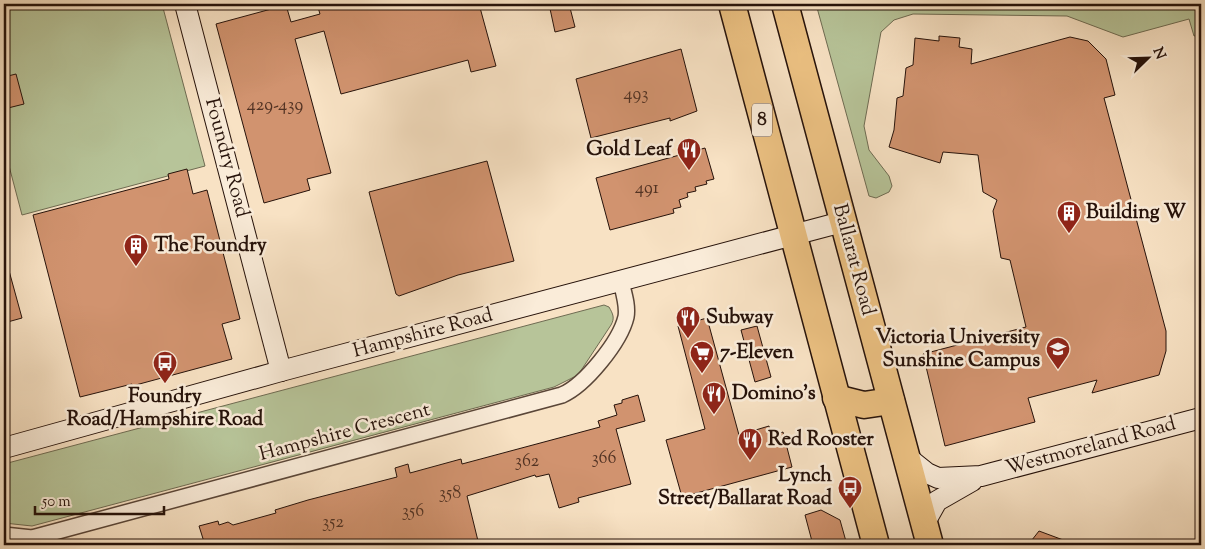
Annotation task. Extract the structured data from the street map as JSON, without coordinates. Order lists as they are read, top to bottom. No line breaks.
{"streets":{"highway":["8","Ballarat Road"],"street":["Foundry Road","Hampshire Road","Hampshire Crescent","Westmoreland Road"]},"crossings":[["8","Hampshire Road"],["Foundry Road","Hampshire Road"],["Ballarat Road","Hampshire Road"],["Ballarat Road","Westmoreland Road"],["Hampshire Road","Hampshire Crescent"]],"places":{"restaurant":["Gold Leaf","Subway","Domino's","Red Rooster"],"building":["Building W","The Foundry"],"school or university":["Victoria University Sunshine Campus"],"supermarket":["7-Eleven"],"bus stop":["Foundry Road/Hampshire Road","Lynch Street/Ballarat Road"]},"house_numbers":["493","429-439","491","366","362","358","356","352"],"scale_bar":"50 m","north":"top right"}
